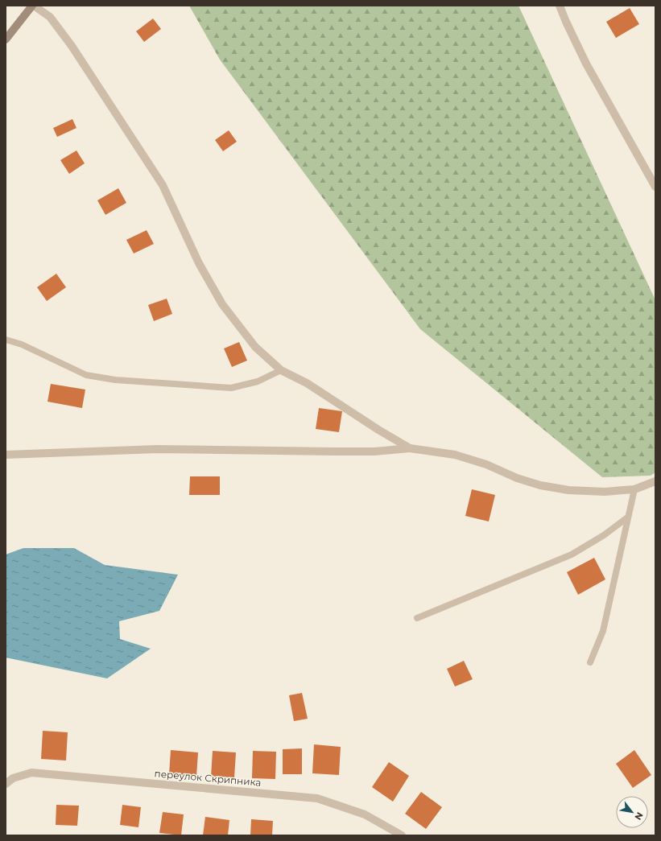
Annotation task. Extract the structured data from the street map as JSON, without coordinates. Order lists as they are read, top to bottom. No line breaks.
{"streets":{"street":["переулок Скрипника"]},"north":"bottom right"}
